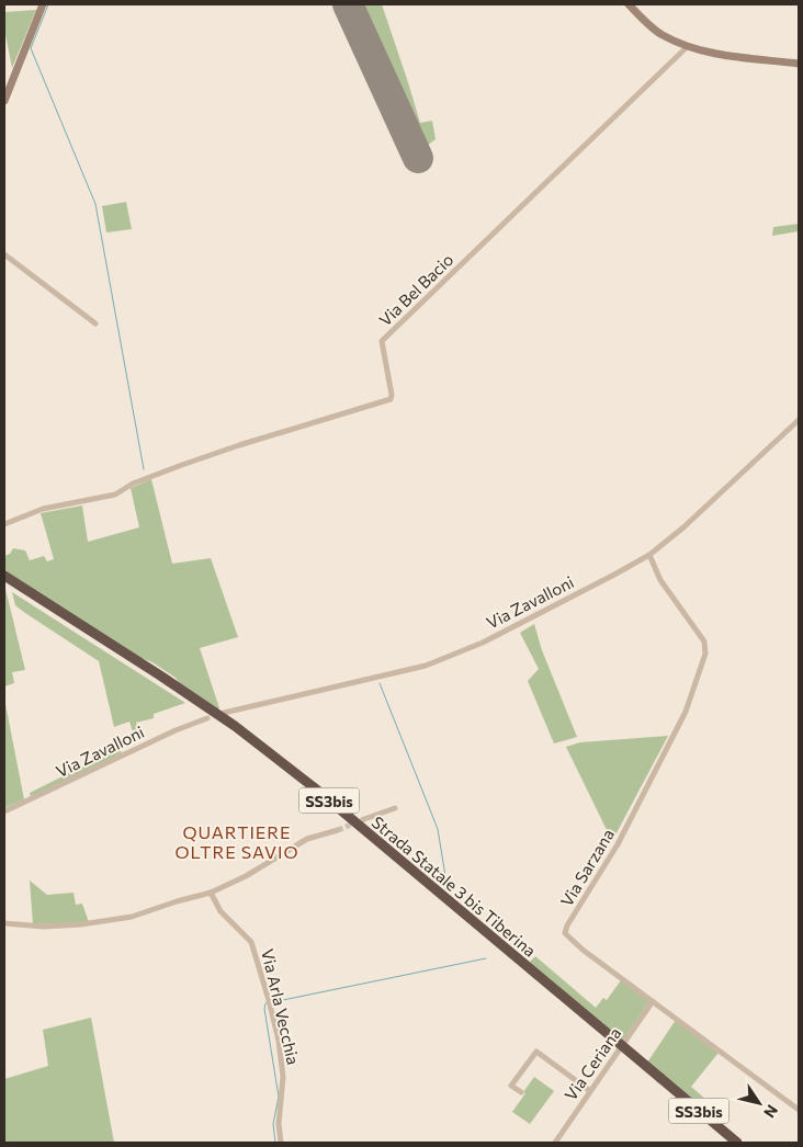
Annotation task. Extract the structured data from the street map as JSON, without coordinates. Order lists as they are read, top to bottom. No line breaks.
{"streets":{"highway":["SS3bis","Strada Statale 3 bis Tiberina"],"street":["Via Bel Bacio","Via Zavalloni","Via Sarzana","Via Arla Vecchia","Via Ceriana"]},"crossings":[["Via Zavalloni","Via Sarzana"],["Via Sarzana","Via Ceriana"]],"districts":["QUARTIERE OLTRE SAVIO"],"north":"bottom right"}
